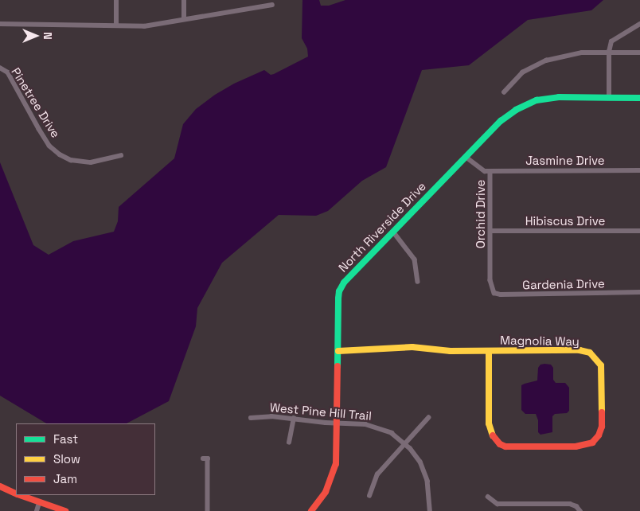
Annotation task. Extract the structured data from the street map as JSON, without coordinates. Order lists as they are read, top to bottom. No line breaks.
{"streets":{"street":["Pinetree Drive","Jasmine Drive","Orchid Drive","Hibiscus Drive","North Riverside Drive","Gardenia Drive","Magnolia Way","West Pine Hill Trail"]},"crossings":[["Jasmine Drive","Orchid Drive"],["Orchid Drive","Hibiscus Drive"],["Orchid Drive","North Riverside Drive"],["Orchid Drive","Gardenia Drive"],["North Riverside Drive","Magnolia Way"],["North Riverside Drive","West Pine Hill Trail"]],"legend":["Fast","Slow","Jam"],"north":"right"}
